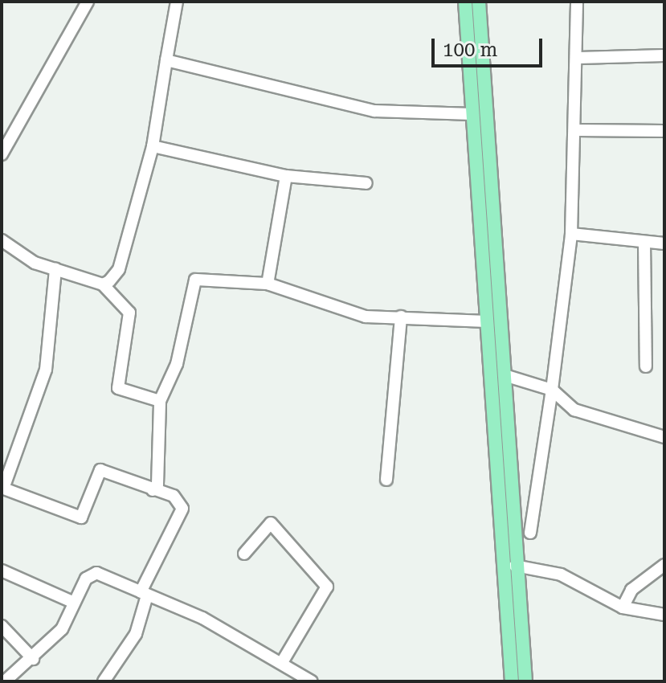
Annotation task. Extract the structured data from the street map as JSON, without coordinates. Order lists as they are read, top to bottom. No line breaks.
{"scale_bar":"100 m"}
